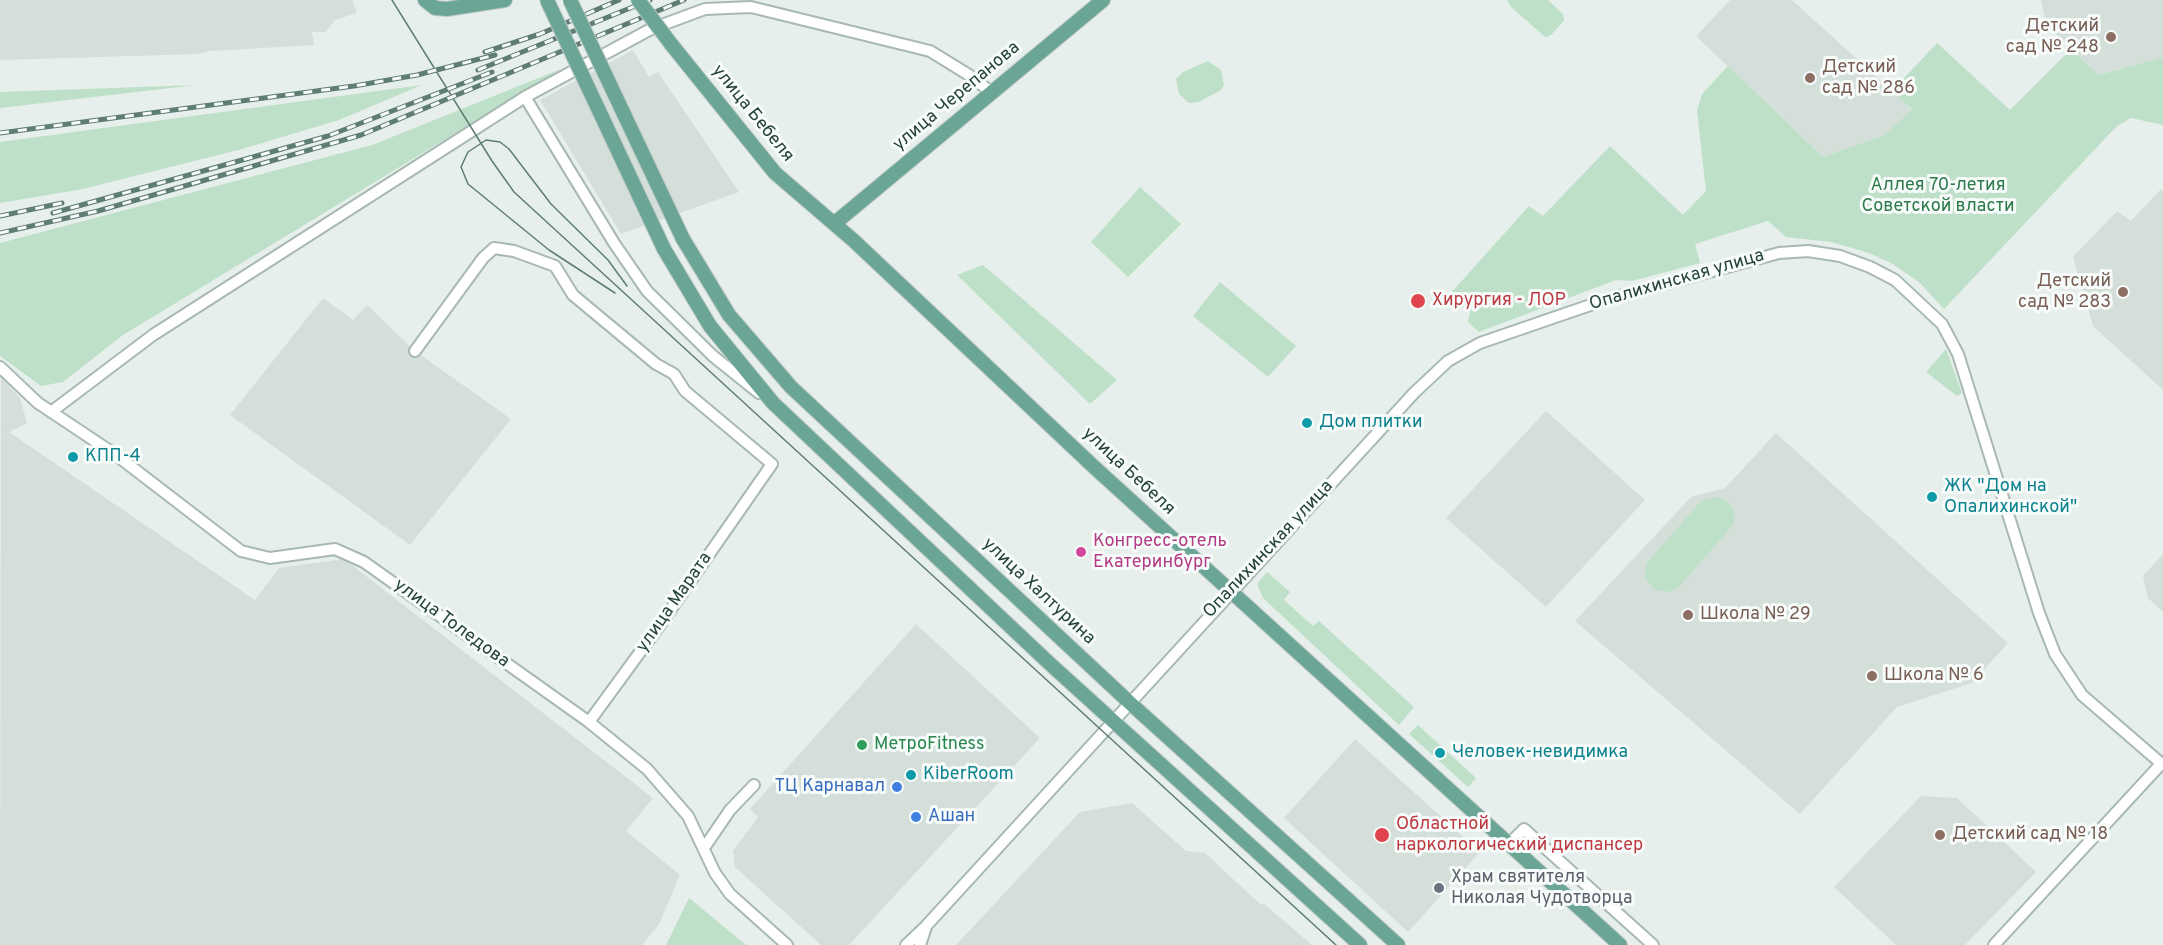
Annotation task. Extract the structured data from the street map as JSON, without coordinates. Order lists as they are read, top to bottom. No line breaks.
{"streets":{"main road":["улица Черепанова","улица Бебеля","улица Халтурина"],"street":["Опалихинская улица","улица Марата","улица Толедова"]},"crossings":[["улица Черепанова","улица Бебеля"],["улица Бебеля","Опалихинская улица"],["Опалихинская улица","улица Халтурина"],["улица Марата","улица Толедова"]],"parks":["Аллея 70-летия Советской власти"],"places":["Детский сад № 248","Детский сад № 286","Детский сад № 283","Хирургия - ЛОР","Дом плитки","КПП-4","ЖК \"Дом на Опалихинской\"","Конгресс-отель Екатеринбург","Школа № 29","Школа № 6","МетроFitness","Человек-невидимка","KiberRoom","ТЦ Карнавал","Ашан","Областной наркологический диспансер","Детский сад № 18","Храм святителя Николая Чудотворца"]}
